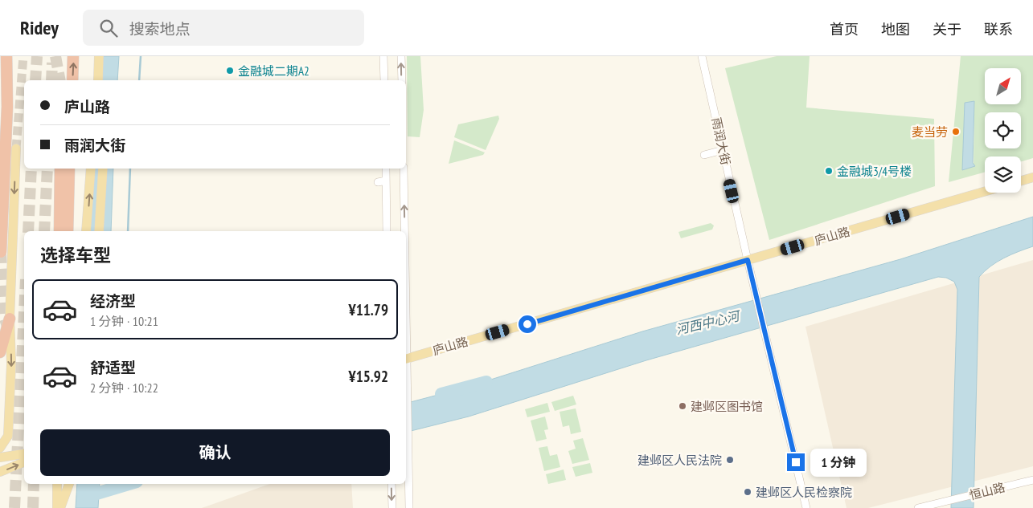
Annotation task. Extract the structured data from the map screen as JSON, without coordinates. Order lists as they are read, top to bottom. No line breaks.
{"streets":{"main road":["庐山路"],"street":["雨润大街","恒山路"]},"crossings":[["雨润大街","庐山路"]],"water":["河西中心河"],"places":["金融城二期A2","麦当劳","金融城3/4号楼","建邺区图书馆","建邺区人民法院","建邺区人民检察院"],"north":"top right","page":{"header":"Ridey","search":"搜索地点","nav":["首页","地图","关于","联系"],"banner":["庐山路","雨润大街"],"heading":"选择车型","list":[{"name":"经济型","note":"1 分钟 · 10:21","value":"¥11.79"},{"name":"舒适型","note":"2 分钟 · 10:22","value":"¥15.92"}],"buttons":"确认","bubble":"1 分钟"}}
